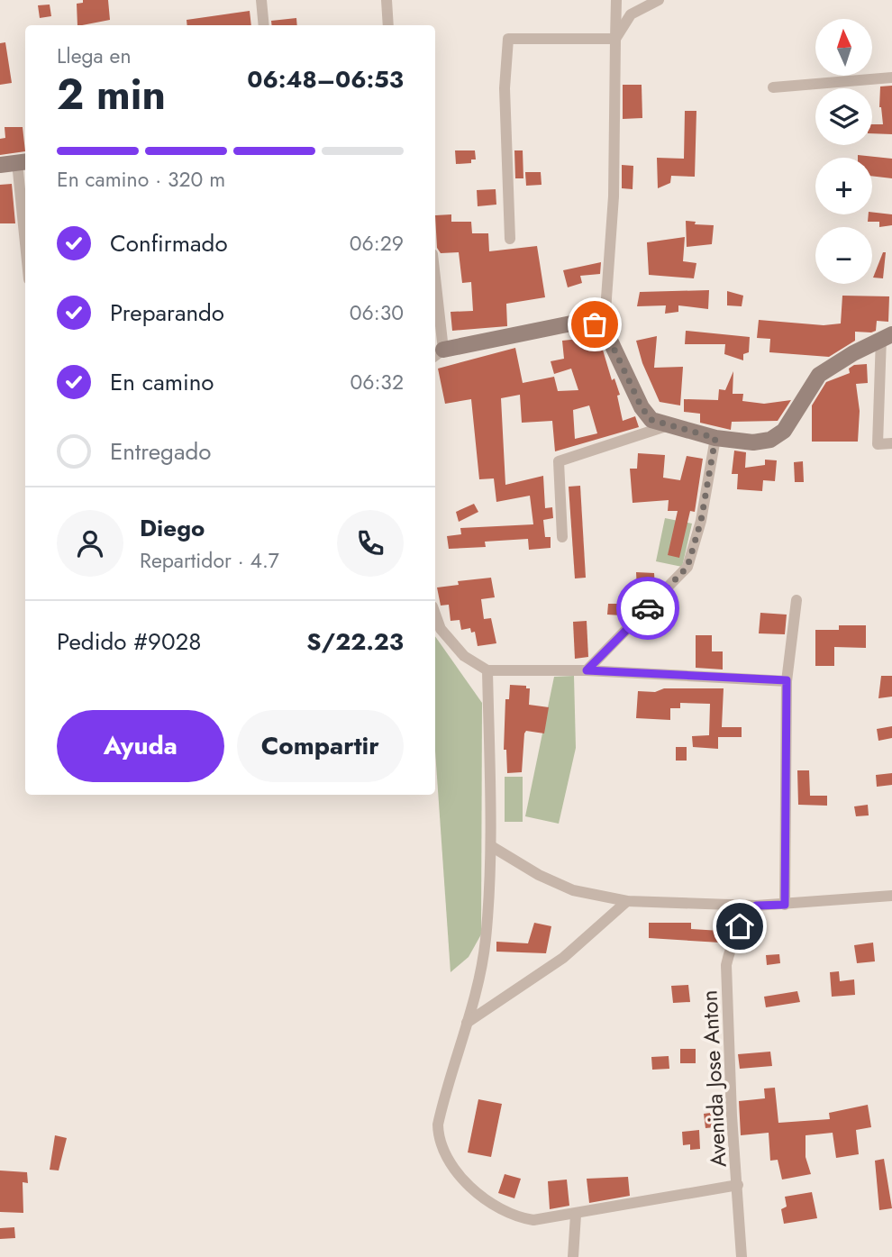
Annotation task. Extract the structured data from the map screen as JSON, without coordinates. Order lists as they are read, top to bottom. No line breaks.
{"streets":{"street":["Avenida Jose Anton"]},"north":"top","page":{"map_buttons":["+","−"],"heading":["2 min","Llega en","06:48–06:53"],"panel":["Diego","Repartidor · 4.7","Pedido #9028","S/22.23"],"bar":"En camino · 320 m","list":[["Confirmado","06:29"],["Preparando","06:30"],["En camino","06:32"],"Entregado"],"buttons":["Ayuda","Compartir"]}}
